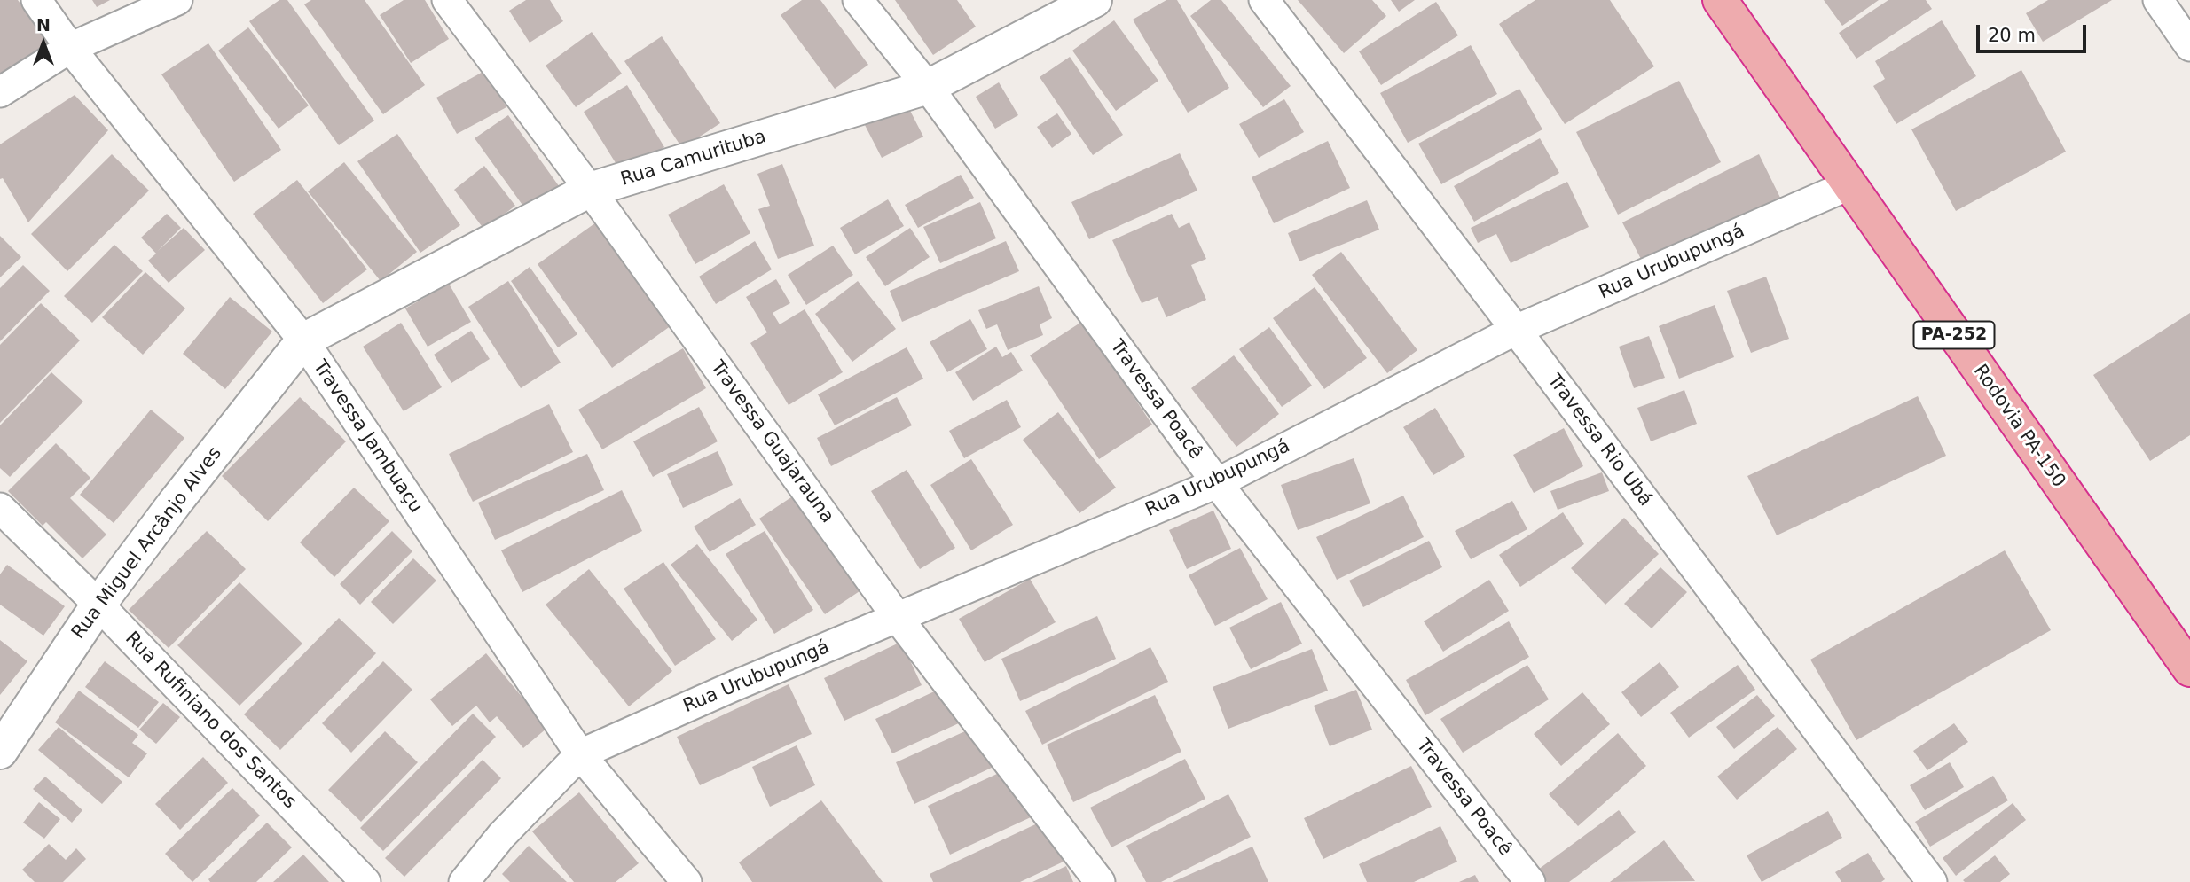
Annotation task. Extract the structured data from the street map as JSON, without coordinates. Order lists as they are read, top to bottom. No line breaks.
{"streets":{"highway":["PA-252","Rodovia PA-150"],"street":["Rua Camurituba","Rua Urubupungá","Travessa Poacê","Travessa Jambuaçu","Travessa Rio Ubá","Travessa Guajarauna","Rua Miguel Arcânjo Alves","Rua Rufiniano dos Santos"]},"crossings":[["Rua Camurituba","Travessa Poacê"],["Rua Camurituba","Travessa Jambuaçu"],["Rua Camurituba","Travessa Guajarauna"],["Rua Camurituba","Rua Miguel Arcânjo Alves"],["Rua Urubupungá","Travessa Poacê"],["Rua Urubupungá","Rodovia PA-150"],["Rua Urubupungá","Travessa Jambuaçu"],["Rua Urubupungá","Travessa Rio Ubá"],["Rua Urubupungá","Travessa Guajarauna"],["Travessa Jambuaçu","Rua Miguel Arcânjo Alves"],["Rua Miguel Arcânjo Alves","Rua Rufiniano dos Santos"]],"scale_bar":"20 m","north":"top"}
